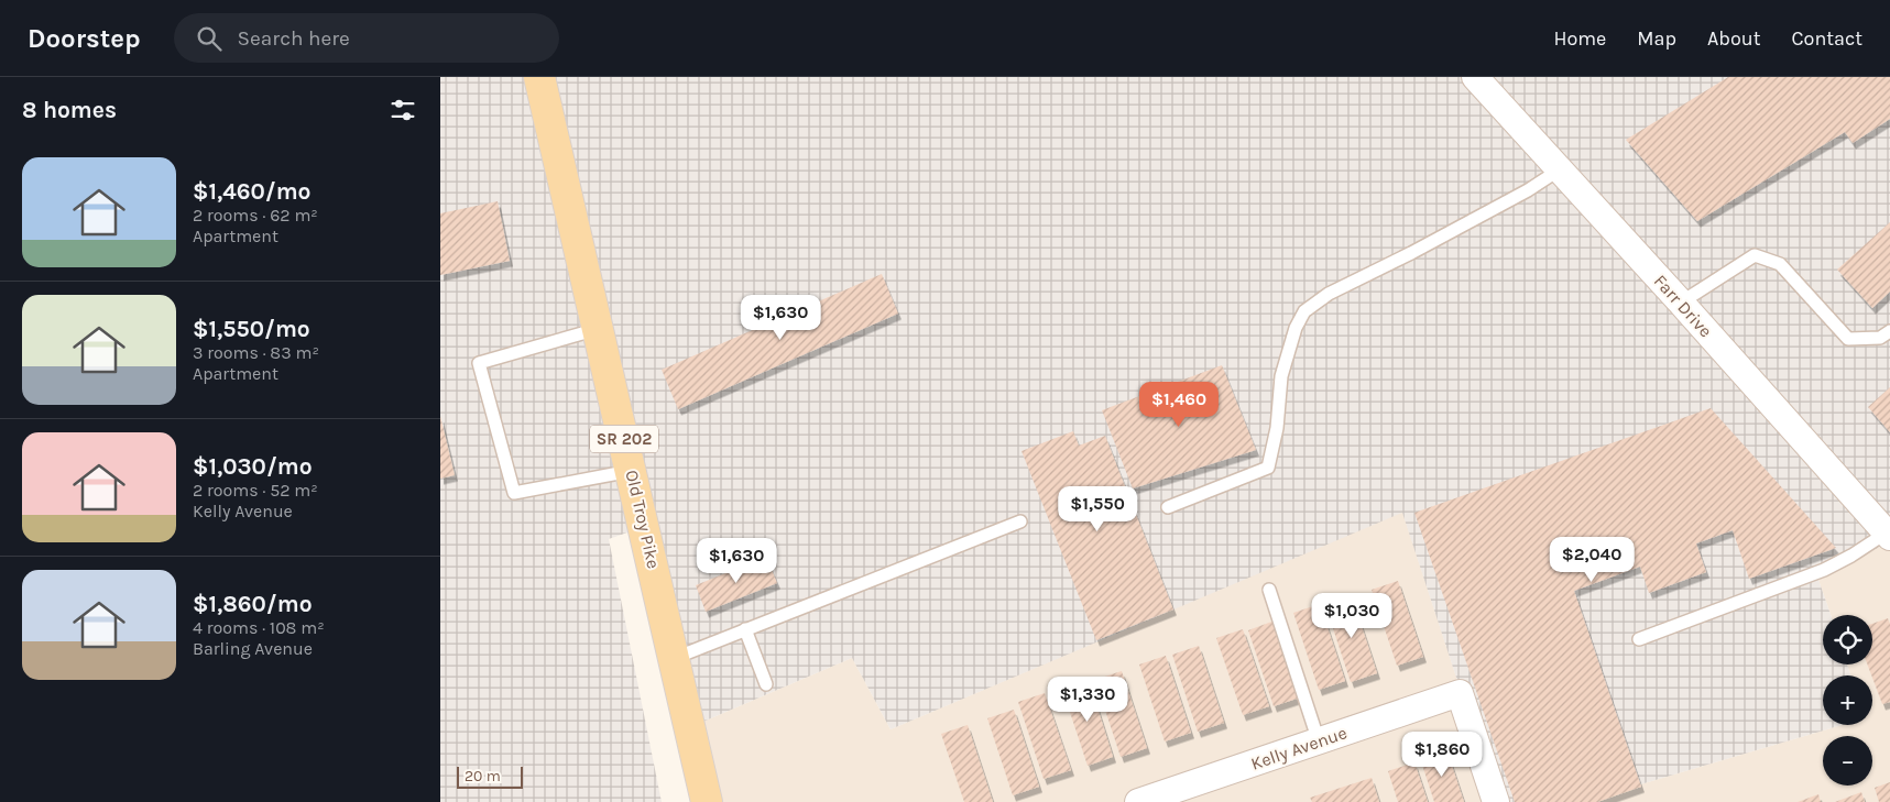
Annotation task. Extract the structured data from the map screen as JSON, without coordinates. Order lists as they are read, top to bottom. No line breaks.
{"streets":{"main road":["SR 202","Old Troy Pike"],"street":["Farr Drive","Kelly Avenue"]},"scale_bar":"20 m","page":{"header":"Doorstep","search":"Search here","nav":["Home","Map","About","Contact"],"heading":"8 homes","list":[{"name":"$1,460/mo","note":"2 rooms · 62 m² · Apartment"},{"name":"$1,550/mo","note":"3 rooms · 83 m² · Apartment"},{"name":"$1,030/mo","note":"2 rooms · 52 m² · Kelly Avenue"},{"name":"$1,860/mo","note":"4 rooms · 108 m² · Barling Avenue"}],"price":["$1,630","$1,460","$1,550","$2,040","$1,630","$1,030","$1,330","$1,860"],"map_buttons":["+","−"],"scale":"20 m"}}
